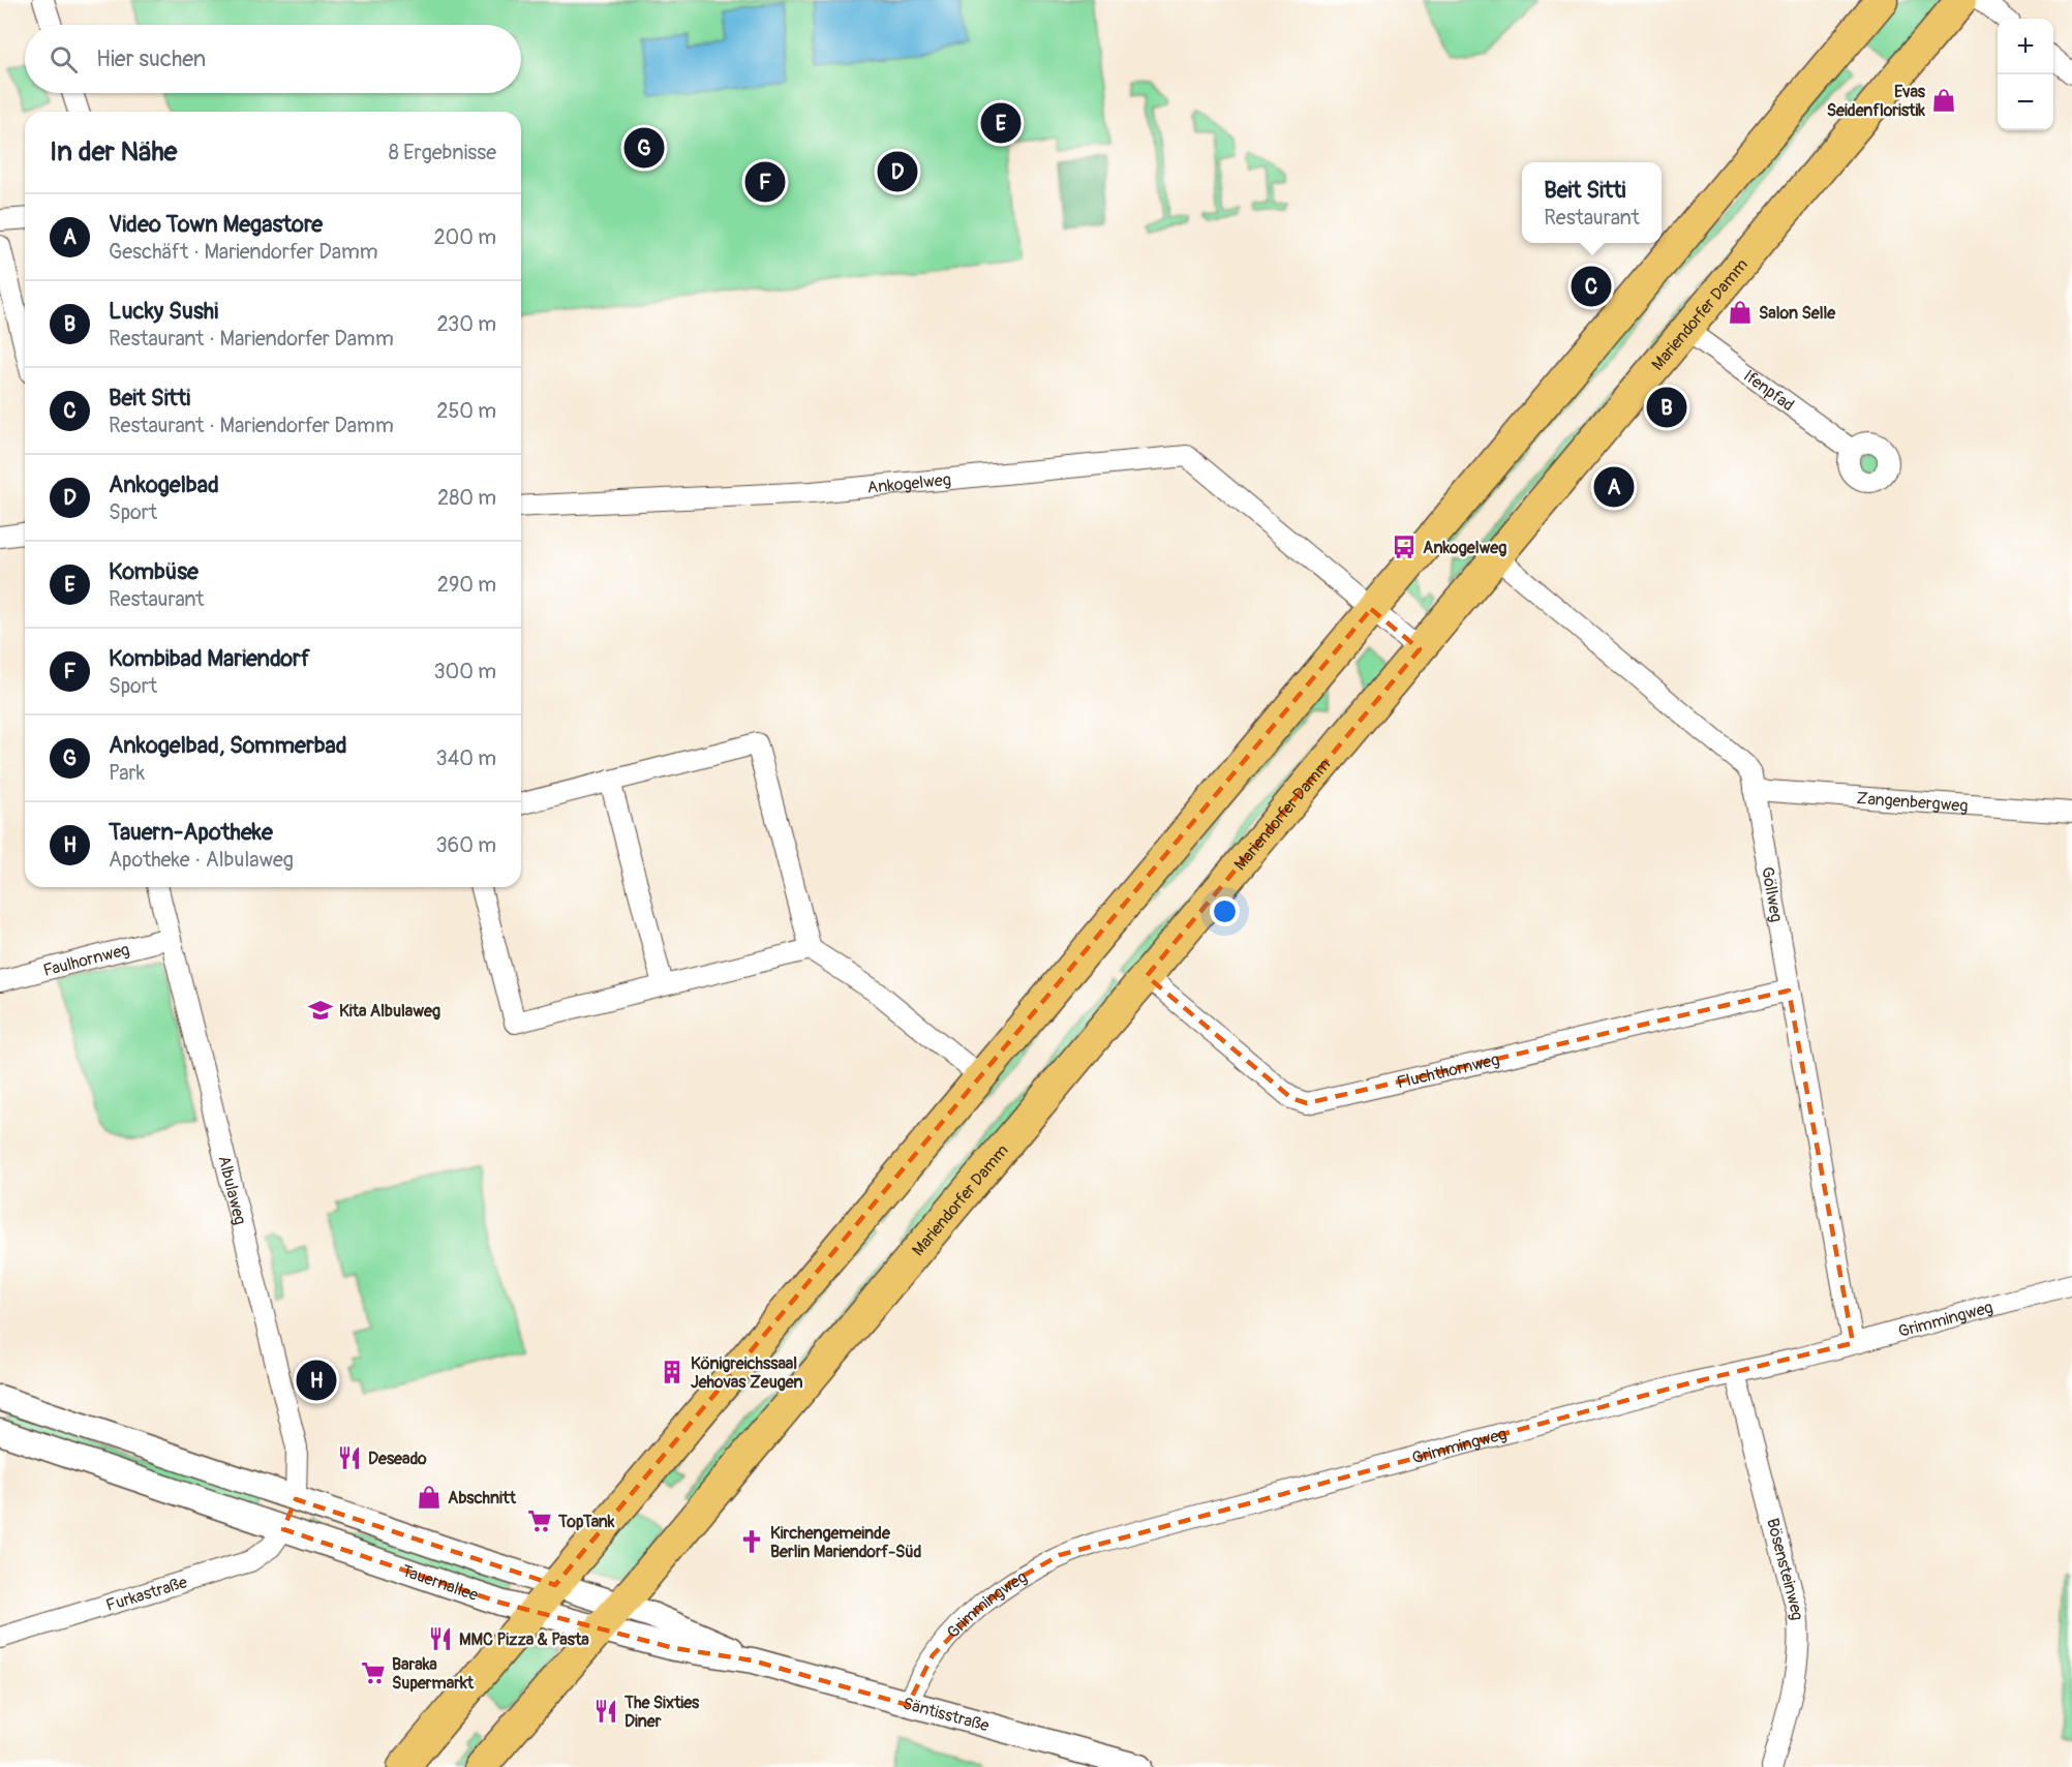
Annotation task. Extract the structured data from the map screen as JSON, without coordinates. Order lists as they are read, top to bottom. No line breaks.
{"streets":{"main road":["Mariendorfer Damm"],"street":["Ifenpfad","Ankogelweg","Zangenbergweg","Göllweg","Faulhornweg","Fluchthornweg","Albulaweg","Grimmingweg","Bösensteinweg","Tauernallee","Furkastraße","Säntisstraße"]},"crossings":[["Mariendorfer Damm","Ifenpfad"],["Mariendorfer Damm","Ankogelweg"],["Mariendorfer Damm","Göllweg"],["Mariendorfer Damm","Fluchthornweg"],["Mariendorfer Damm","Tauernallee"],["Mariendorfer Damm","Säntisstraße"],["Zangenbergweg","Göllweg"],["Göllweg","Fluchthornweg"],["Göllweg","Grimmingweg"],["Faulhornweg","Albulaweg"],["Albulaweg","Tauernallee"],["Grimmingweg","Bösensteinweg"],["Grimmingweg","Säntisstraße"],["Tauernallee","Furkastraße"],["Tauernallee","Säntisstraße"]],"places":{"shop":["Evas Seidenfloristik","Salon Selle","Abschnitt"],"bus stop":["Ankogelweg"],"school or university":["Kita Albulaweg"],"building":["Königreichssaal Jehovas Zeugen"],"restaurant":["Deseado","MMC Pizza & Pasta","The Sixties Diner"],"supermarket":["TopTank","Baraka Supermarkt"],"church":["Kirchengemeinde Berlin Mariendorf-Süd"]},"page":{"map_buttons":["+","−"],"search":"Hier suchen","pins":["E","G","D","F","C","B","A","H"],"heading":["In der Nähe","8 Ergebnisse"],"popup":["Beit Sitti","Restaurant"],"list":[{"mark":"A","name":"Video Town Megastore","note":"Geschäft · Mariendorfer Damm","value":"200 m"},{"mark":"B","name":"Lucky Sushi","note":"Restaurant · Mariendorfer Damm","value":"230 m"},{"mark":"C","name":"Beit Sitti","note":"Restaurant · Mariendorfer Damm","value":"250 m"},{"mark":"D","name":"Ankogelbad","note":"Sport","value":"280 m"},{"mark":"E","name":"Kombüse","note":"Restaurant","value":"290 m"},{"mark":"F","name":"Kombibad Mariendorf","note":"Sport","value":"300 m"},{"mark":"G","name":"Ankogelbad, Sommerbad","note":"Park","value":"340 m"},{"mark":"H","name":"Tauern-Apotheke","note":"Apotheke · Albulaweg","value":"360 m"}]}}
